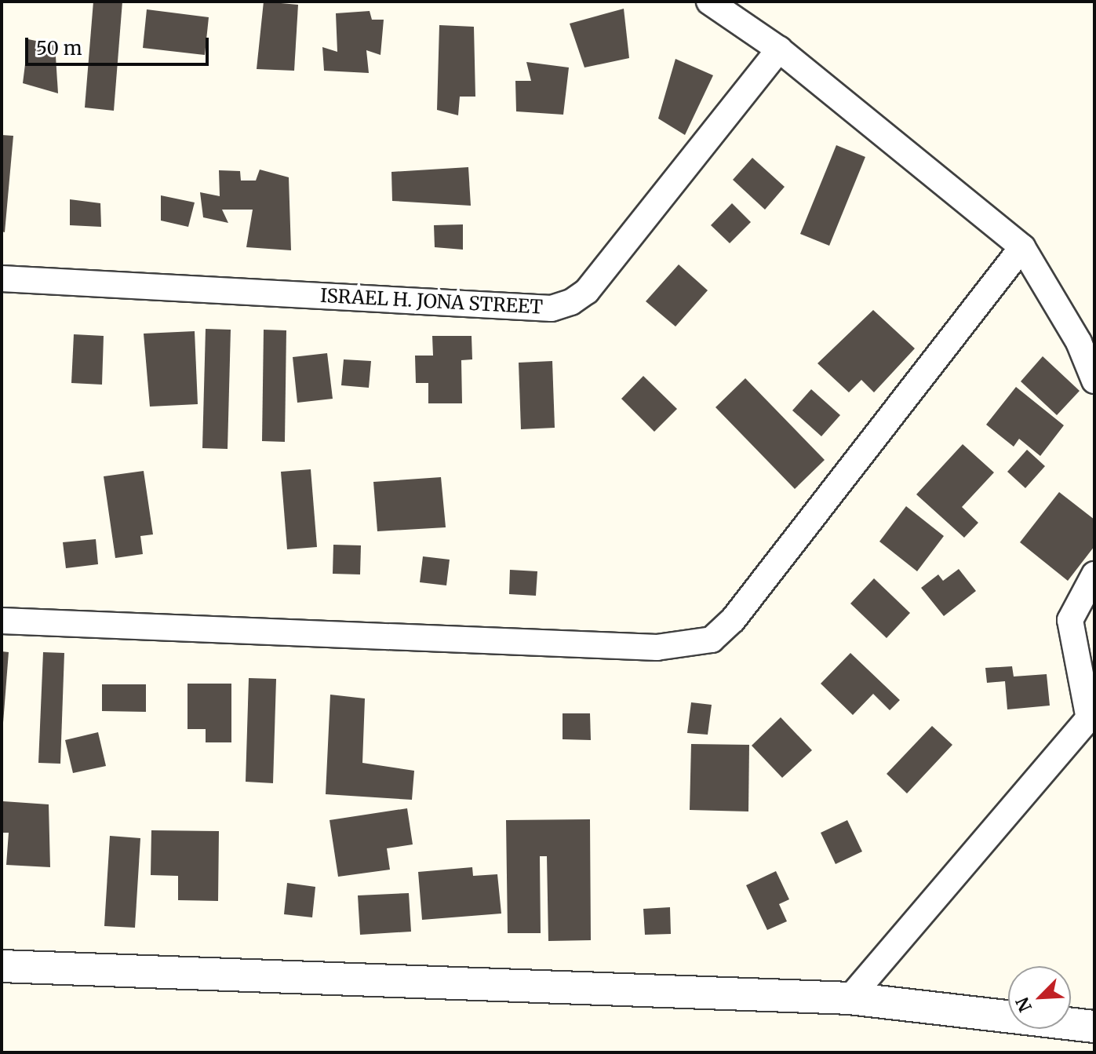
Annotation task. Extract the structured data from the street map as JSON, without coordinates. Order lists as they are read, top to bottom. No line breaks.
{"streets":{"street":["ISRAEL H. JONA STREET"]},"scale_bar":"50 m","north":"bottom left"}
